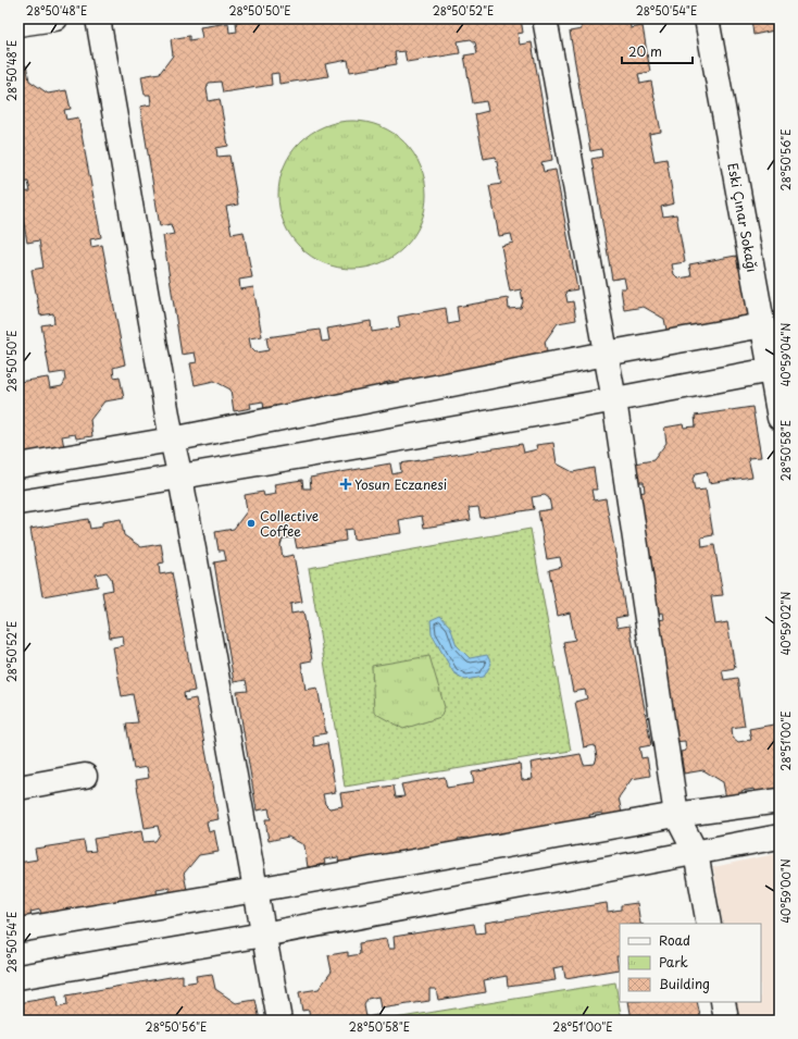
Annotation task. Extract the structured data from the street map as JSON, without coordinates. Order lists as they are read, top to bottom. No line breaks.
{"streets":{"street":["Eski Çınar Sokağı"]},"places":{"health":["Yosun Eczanesi"],"other":["Collective Coffee"]},"legend":["Road","Park","Building"],"scale_bar":"20 m","coordinates":["28°50'48\"E","28°50'50\"E","28°50'52\"E","28°50'54\"E","28°50'56\"E","40°59'04\"N","28°50'58\"E","40°59'02\"N","28°51'00\"E","40°59'00\"N"]}
